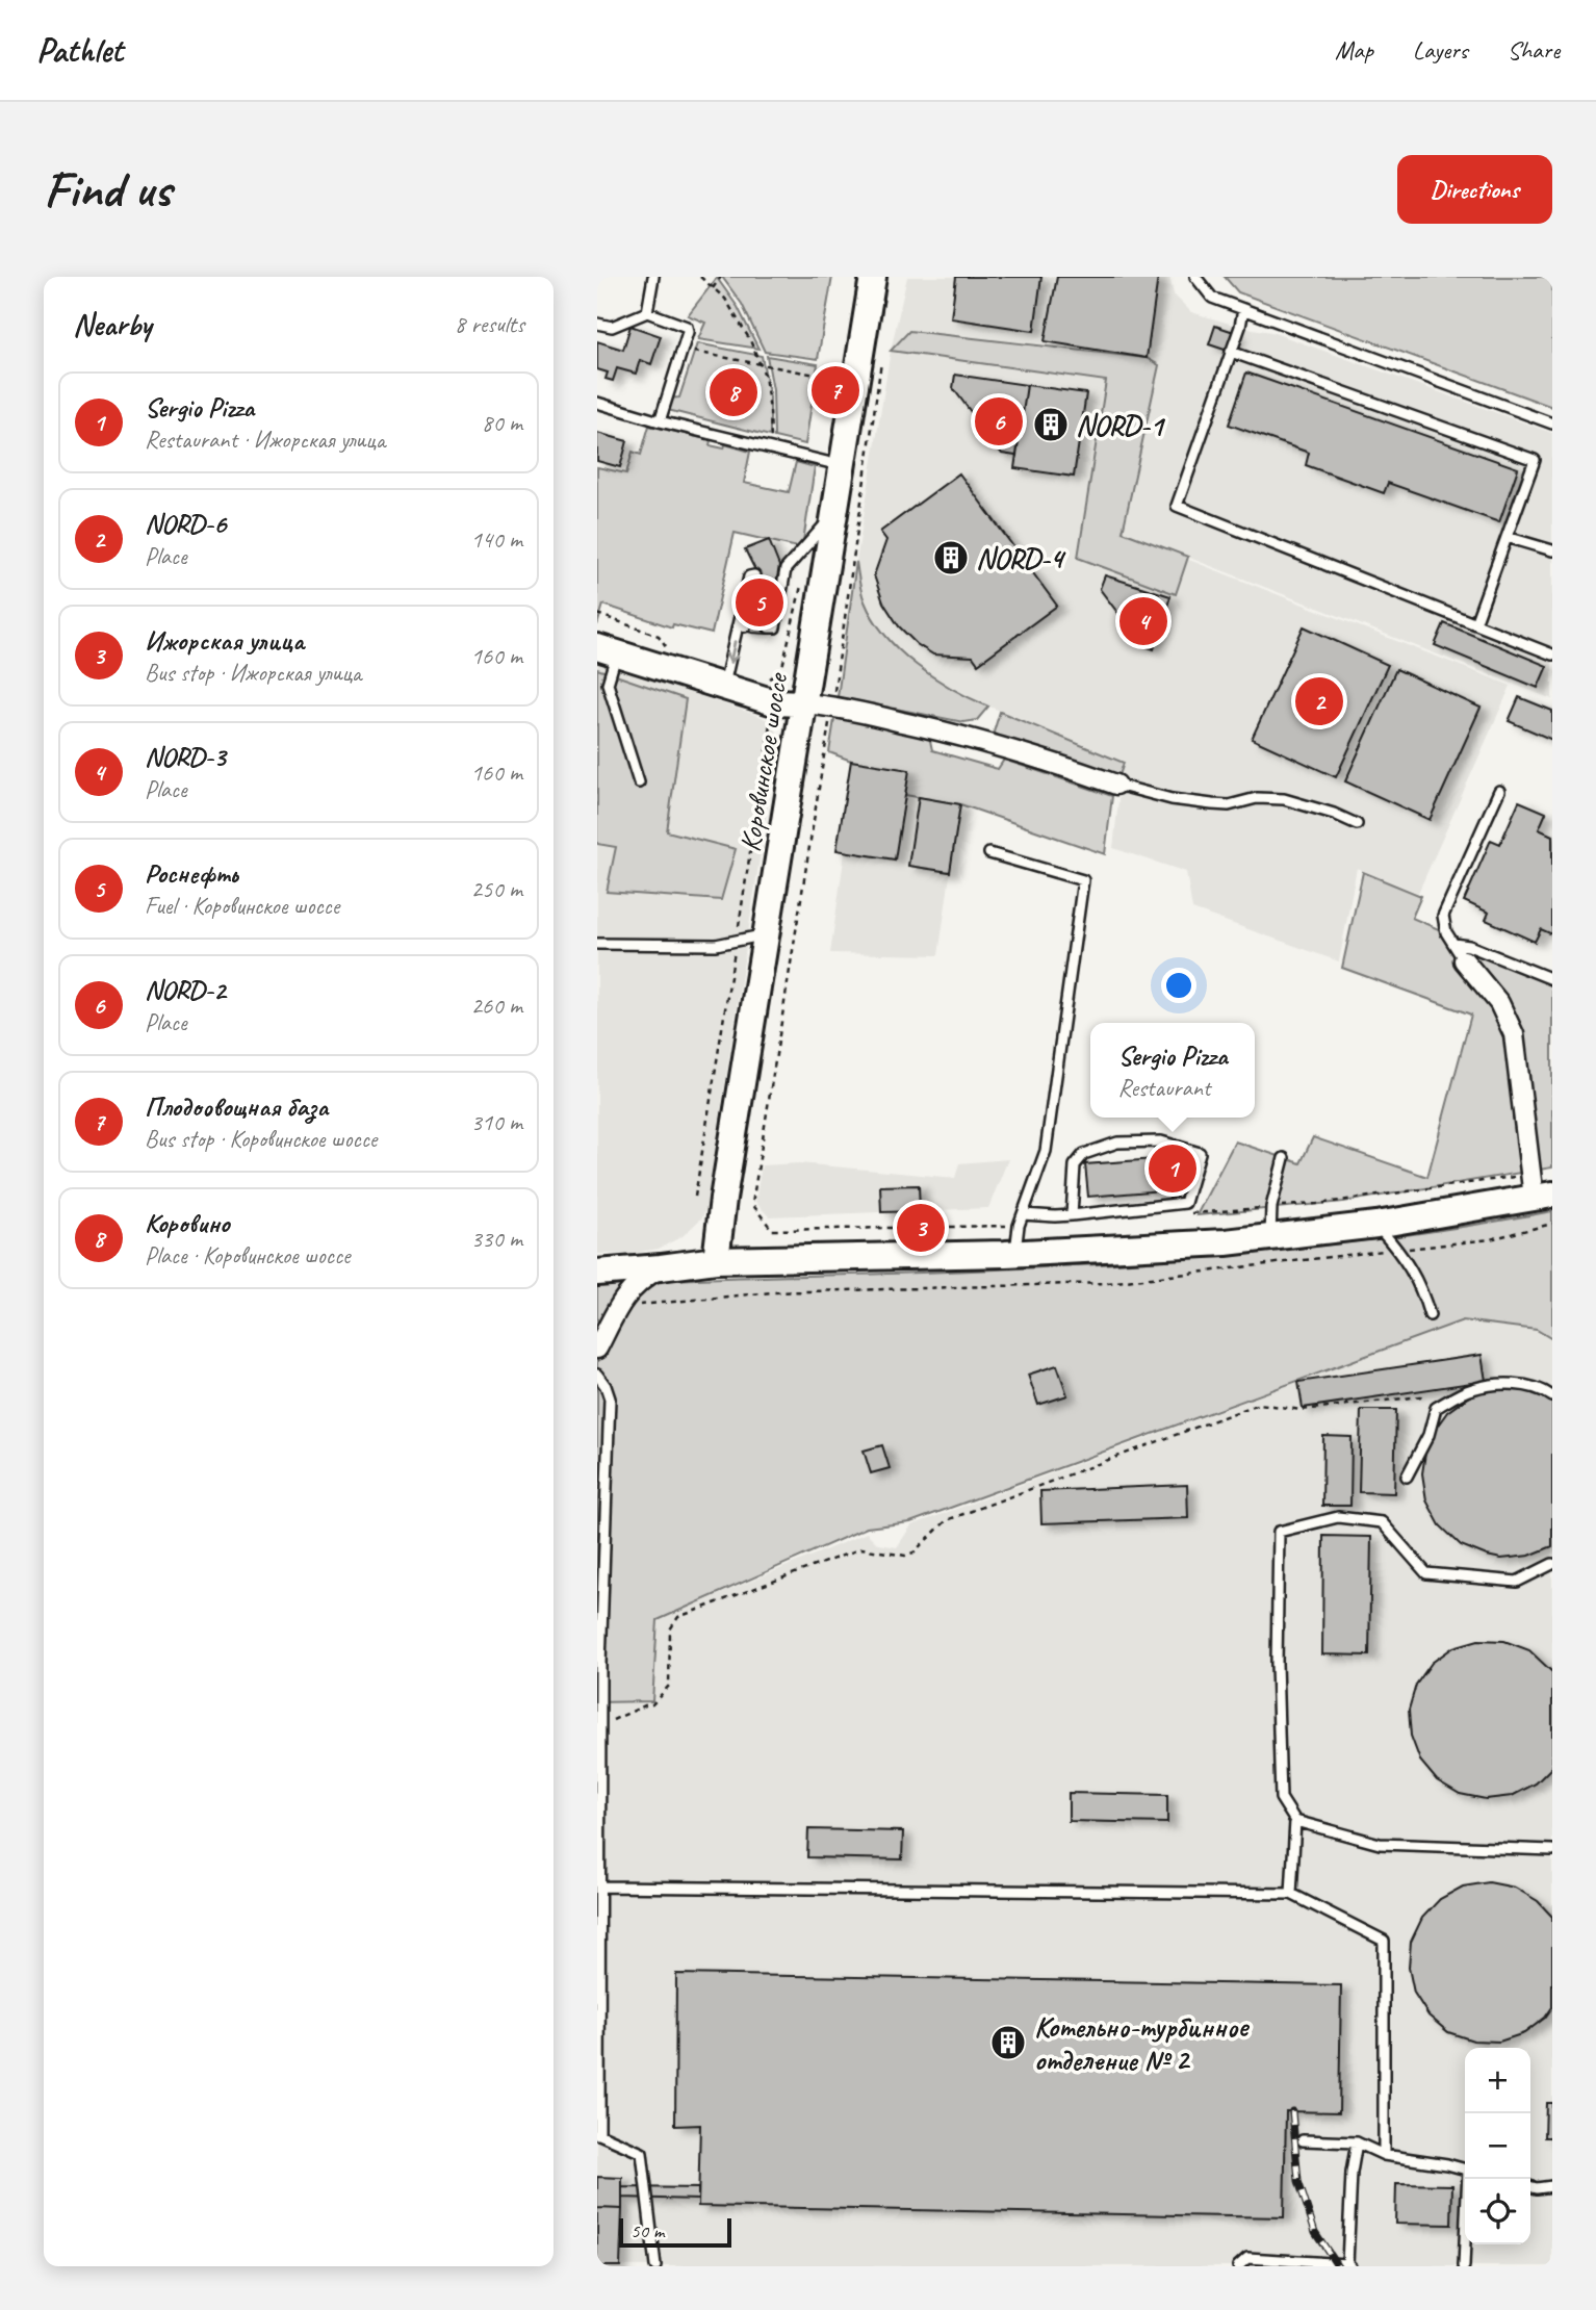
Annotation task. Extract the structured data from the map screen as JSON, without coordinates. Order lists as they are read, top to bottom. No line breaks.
{"streets":{"main road":["Коровинское шоссе"]},"places":{"building":["NORD-1","NORD-4","Котельно-турбинное отделение № 2"]},"scale_bar":"50 m","page":{"header":"Pathlet","nav":["Map","Layers","Share"],"buttons":"Directions","title":"Find us","heading":["Nearby","8 results"],"pins":["7","8","6","5","4","2","1","3"],"list":[{"mark":"1","name":"Sergio Pizza","note":"Restaurant · Ижорская улица","value":"80 m"},{"mark":"2","name":"NORD-6","note":"Place","value":"140 m"},{"mark":"3","name":"Ижорская улица","note":"Bus stop · Ижорская улица","value":"160 m"},{"mark":"4","name":"NORD-3","note":"Place","value":"160 m"},{"mark":"5","name":"Роснефть","note":"Fuel · Коровинское шоссе","value":"250 m"},{"mark":"6","name":"NORD-2","note":"Place","value":"260 m"},{"mark":"7","name":"Плодоовощная база","note":"Bus stop · Коровинское шоссе","value":"310 m"},{"mark":"8","name":"Коровино","note":"Place · Коровинское шоссе","value":"330 m"}],"popup":["Sergio Pizza","Restaurant"],"map_buttons":["+","−"],"scale":"50 m"}}
